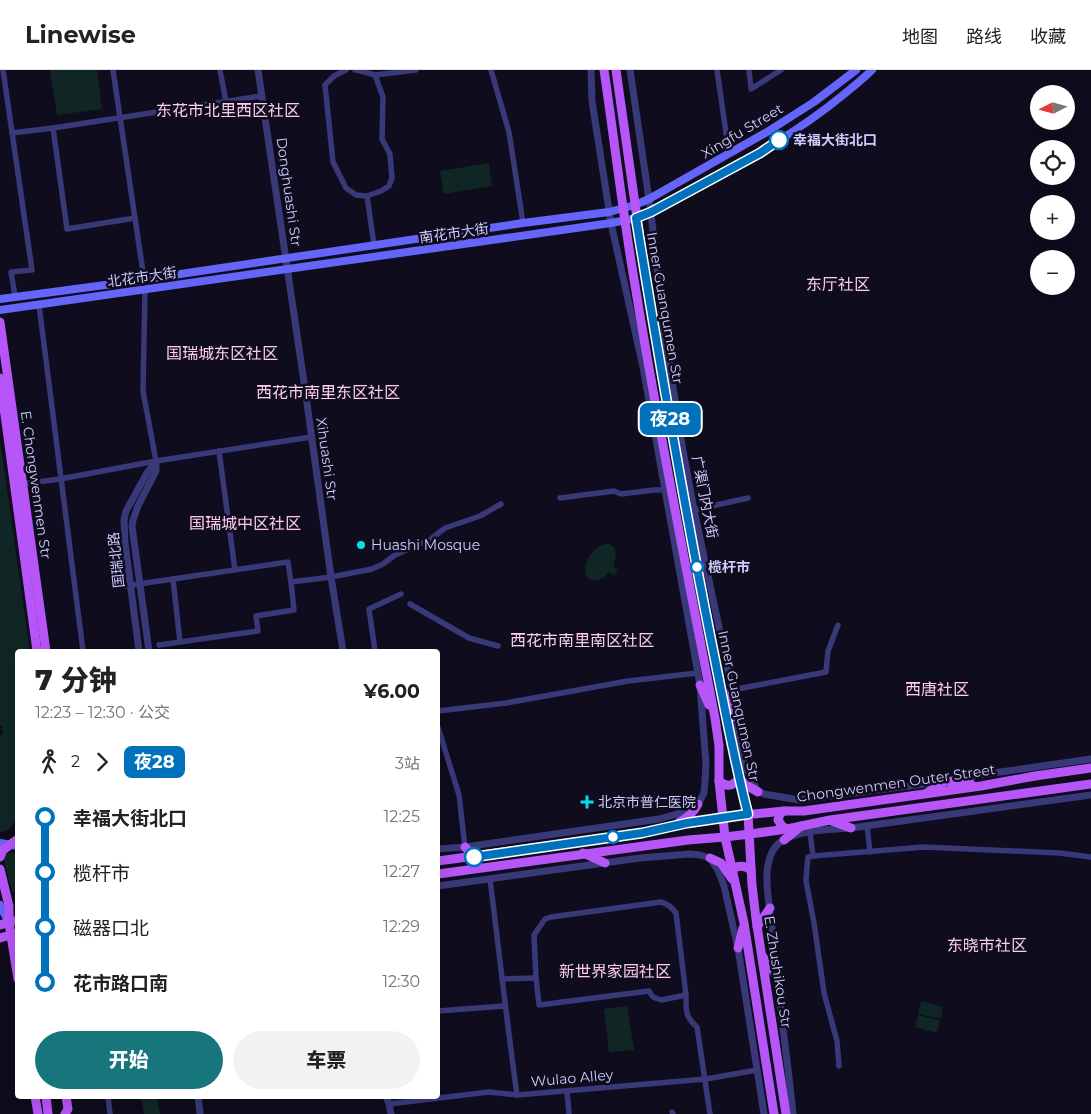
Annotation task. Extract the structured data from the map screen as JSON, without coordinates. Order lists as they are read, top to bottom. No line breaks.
{"streets":{"main road":["Xingfu Street","南花市大街","北花市大街","Inner Guanqumen Str","E. Chongwenmen Str","Chongwenmen Outer Street","E. Zhushikou Str"],"street":["Donghuashi Str","Xihuashi Str","广渠门内大街","国瑞北路","Wulao Alley"]},"crossings":[["Xingfu Street","南花市大街"],["Xingfu Street","Inner Guanqumen Str"],["Xingfu Street","广渠门内大街"],["Donghuashi Str","南花市大街"],["Donghuashi Str","北花市大街"],["Donghuashi Str","Xihuashi Str"],["南花市大街","北花市大街"],["南花市大街","Inner Guanqumen Str"],["南花市大街","Xihuashi Str"],["南花市大街","广渠门内大街"],["北花市大街","Xihuashi Str"],["Inner Guanqumen Str","Chongwenmen Outer Street"],["Inner Guanqumen Str","E. Zhushikou Str"],["广渠门内大街","Chongwenmen Outer Street"]],"districts":["东花市北里西区社区","东厅社区","国瑞城东区社区","西花市南里东区社区","国瑞城中区社区","西花市南里南区社区","西唐社区","东晓市社区","新世界家园社区"],"places":{"other":["幸福大街北口","Huashi Mosque","榄杆市"],"health":["北京市普仁医院"]},"lines":["bus line 夜28"],"north":"left","page":{"header":"Linewise","nav":["地图","路线","收藏"],"on_map":"夜28","map_buttons":["+","−"],"heading":["7 分钟","12:23 – 12:30 · 公交","¥6.00"],"legs":["2","夜28","3站"],"list":[{"name":"幸福大街北口","value":"12:25"},{"name":"榄杆市","value":"12:27"},{"name":"磁器口北","value":"12:29"},{"name":"花市路口南","value":"12:30"}],"buttons":["开始","车票"]}}
